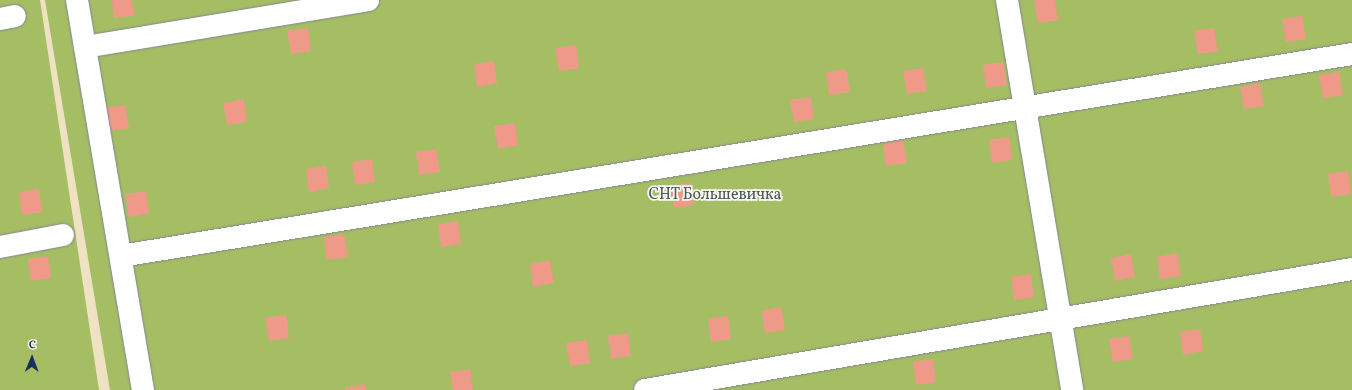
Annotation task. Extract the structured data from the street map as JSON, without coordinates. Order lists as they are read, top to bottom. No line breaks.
{"parks":["СНТ Большевичка"],"north":"top"}
